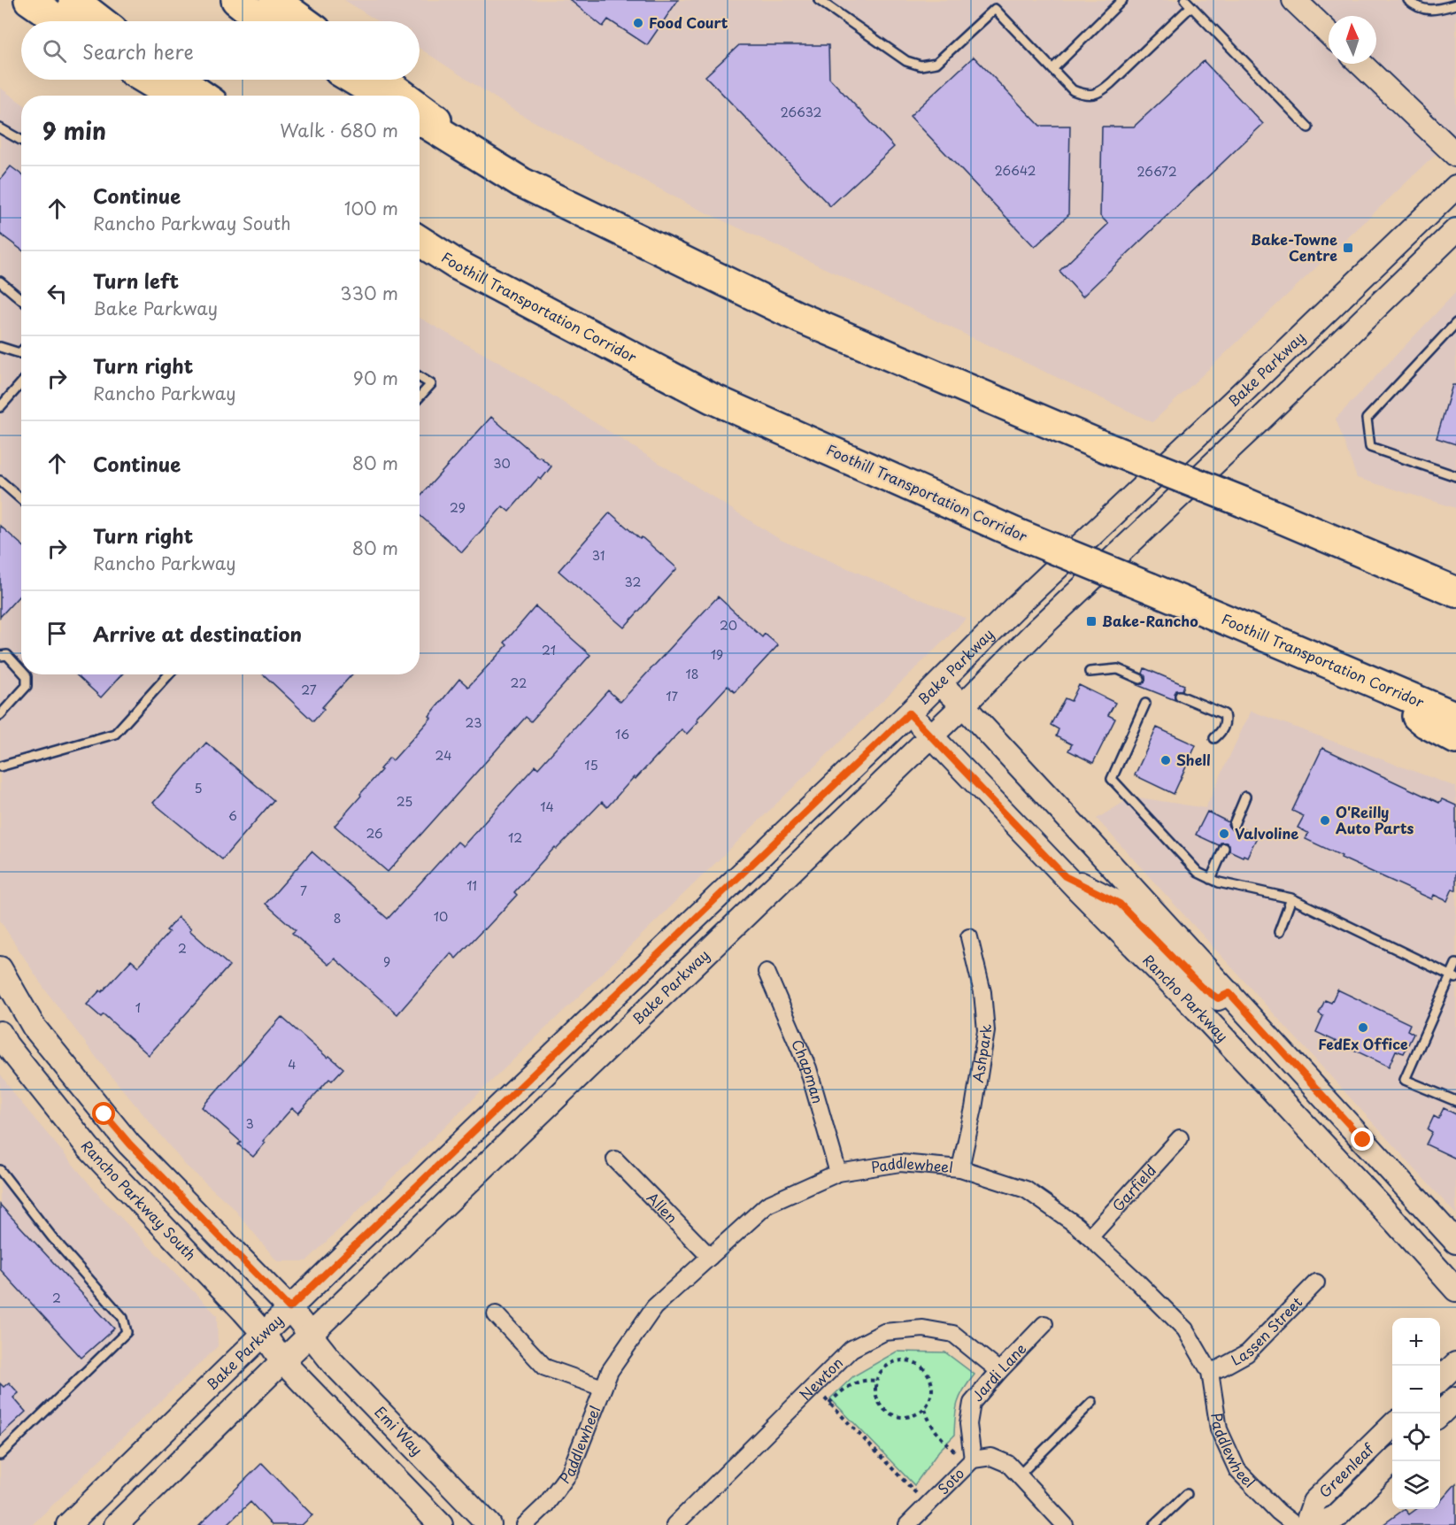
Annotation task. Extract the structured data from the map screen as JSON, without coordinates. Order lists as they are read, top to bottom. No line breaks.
{"streets":{"highway":["Foothill Transportation Corridor"],"main road":["Bake Parkway","Rancho Parkway","Rancho Parkway South","Emi Way","Greenleaf"],"street":["Ashpark","Chapman","Paddlewheel","Garfield","Allen","Lassen Street","Jardi Lane","Newton","Soto"]},"crossings":[["Bake Parkway","Rancho Parkway"],["Bake Parkway","Rancho Parkway South"],["Bake Parkway","Emi Way"],["Ashpark","Paddlewheel"],["Chapman","Paddlewheel"],["Paddlewheel","Garfield"],["Paddlewheel","Allen"],["Paddlewheel","Lassen Street"],["Jardi Lane","Newton"],["Jardi Lane","Soto"]],"places":{"other":["Food Court","Shell","O'Reilly Auto Parts","Valvoline","FedEx Office"],"transit":["Bake-Towne Centre","Bake-Rancho"]},"house_numbers":["26632","26642","26672","30","29","31","32","20","21","19","18","22","27","17","23","16","24","15","5","25","14","6","26","12","11","7","10","8","2","9","1","4","3","2"],"north":"top","page":{"search":"Search here","heading":["9 min","Walk · 680 m"],"list":[["Continue","Rancho Parkway South","100 m"],["Turn left","Bake Parkway","330 m"],["Turn right","Rancho Parkway","90 m"],["Continue","80 m"],["Turn right","Rancho Parkway","80 m"],"Arrive at destination"],"map_buttons":["+","−"]}}
